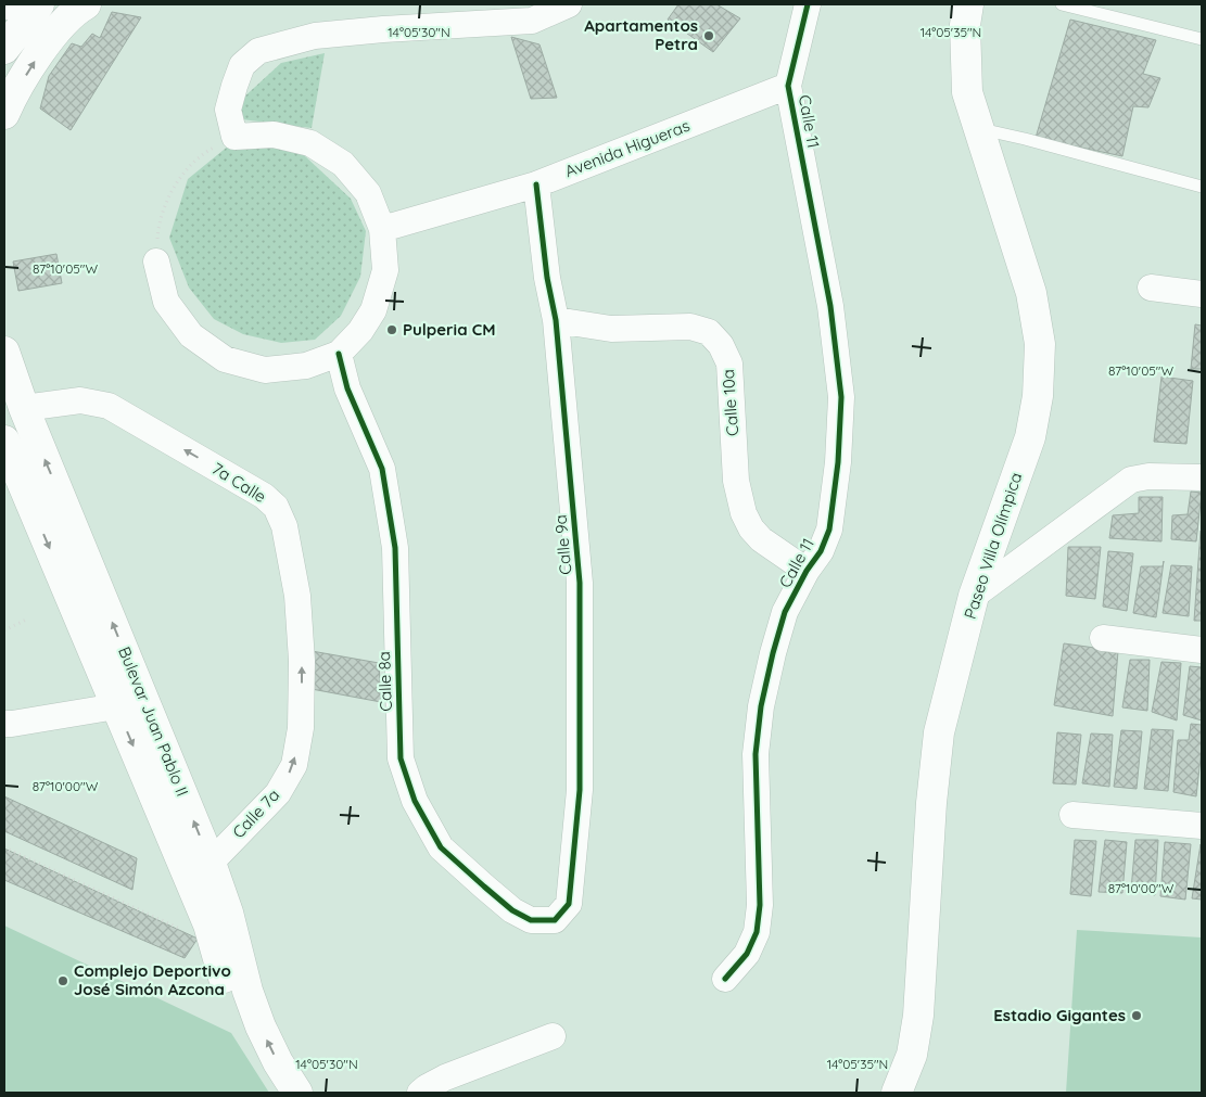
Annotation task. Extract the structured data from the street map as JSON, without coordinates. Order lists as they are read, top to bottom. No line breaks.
{"streets":{"main road":["Paseo Villa Olímpica","Bulevar Juan Pablo II"],"street":["Calle 11","Avenida Higueras","Calle 10a","7a Calle","Calle 9a","Calle 8a","Calle 7a"]},"crossings":[["Calle 11","Avenida Higueras"],["Calle 11","Calle 10a"],["Avenida Higueras","Calle 9a"],["Calle 10a","Calle 9a"],["7a Calle","Bulevar Juan Pablo II"],["7a Calle","Calle 7a"],["Calle 9a","Calle 8a"],["Bulevar Juan Pablo II","Calle 7a"]],"one_way":["7a Calle","Calle 7a"],"places":["Apartamentos Petra","Pulperia CM","Complejo Deportivo José Simón Azcona","Estadio Gigantes"],"coordinates":["14°05'30\"N","14°05'35\"N","87°10'05\"W","87°10'00\"W"]}
